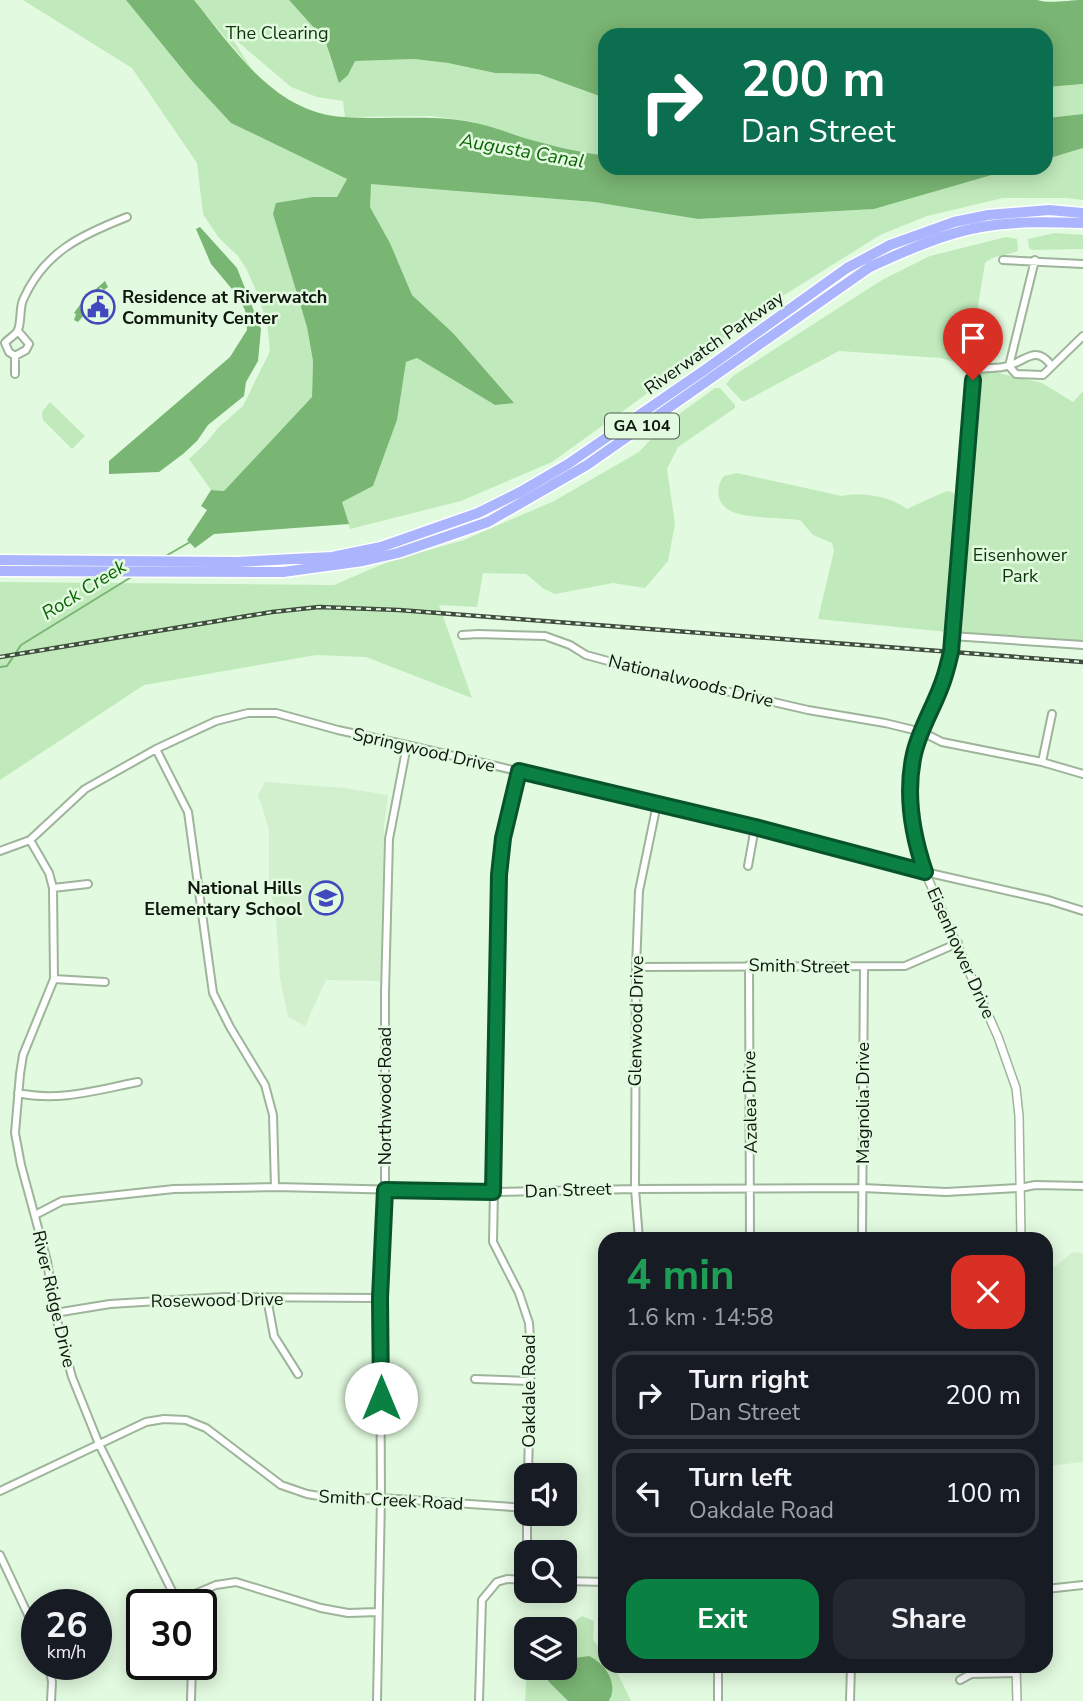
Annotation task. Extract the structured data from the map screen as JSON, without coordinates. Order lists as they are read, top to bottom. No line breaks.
{"streets":{"main road":["Riverwatch Parkway","GA 104"],"street":["Nationalwoods Drive","Springwood Drive","Eisenhower Drive","Smith Street","Glenwood Drive","Northwood Road","Azalea Drive","Magnolia Drive","Dan Street","River Ridge Drive","Rosewood Drive","Oakdale Road","Smith Creek Road"]},"crossings":[["Nationalwoods Drive","Eisenhower Drive"],["Springwood Drive","Eisenhower Drive"],["Springwood Drive","Glenwood Drive"],["Springwood Drive","Northwood Road"],["Springwood Drive","River Ridge Drive"],["Springwood Drive","Oakdale Road"],["Eisenhower Drive","Smith Street"],["Eisenhower Drive","Dan Street"],["Smith Street","Glenwood Drive"],["Smith Street","Azalea Drive"],["Smith Street","Magnolia Drive"],["Glenwood Drive","Dan Street"],["Northwood Road","Dan Street"],["Northwood Road","Rosewood Drive"],["Northwood Road","Smith Creek Road"],["Azalea Drive","Dan Street"],["Magnolia Drive","Dan Street"],["Dan Street","River Ridge Drive"],["Dan Street","Oakdale Road"],["River Ridge Drive","Rosewood Drive"],["River Ridge Drive","Smith Creek Road"]],"water":["Augusta Canal","Rock Creek"],"parks":["The Clearing","Eisenhower Park"],"places":{"public building":["Residence at Riverwatch Community Center"],"school or university":["National Hills Elementary School"]},"page":{"turn":["200 m","Dan Street"],"heading":["4 min","1.6 km · 14:58"],"list":[{"name":"Turn right","note":"Dan Street","value":"200 m"},{"name":"Turn left","note":"Oakdale Road","value":"100 m"}],"buttons":["Exit","Share"],"speed":"26 km/h","limit":"30"}}
